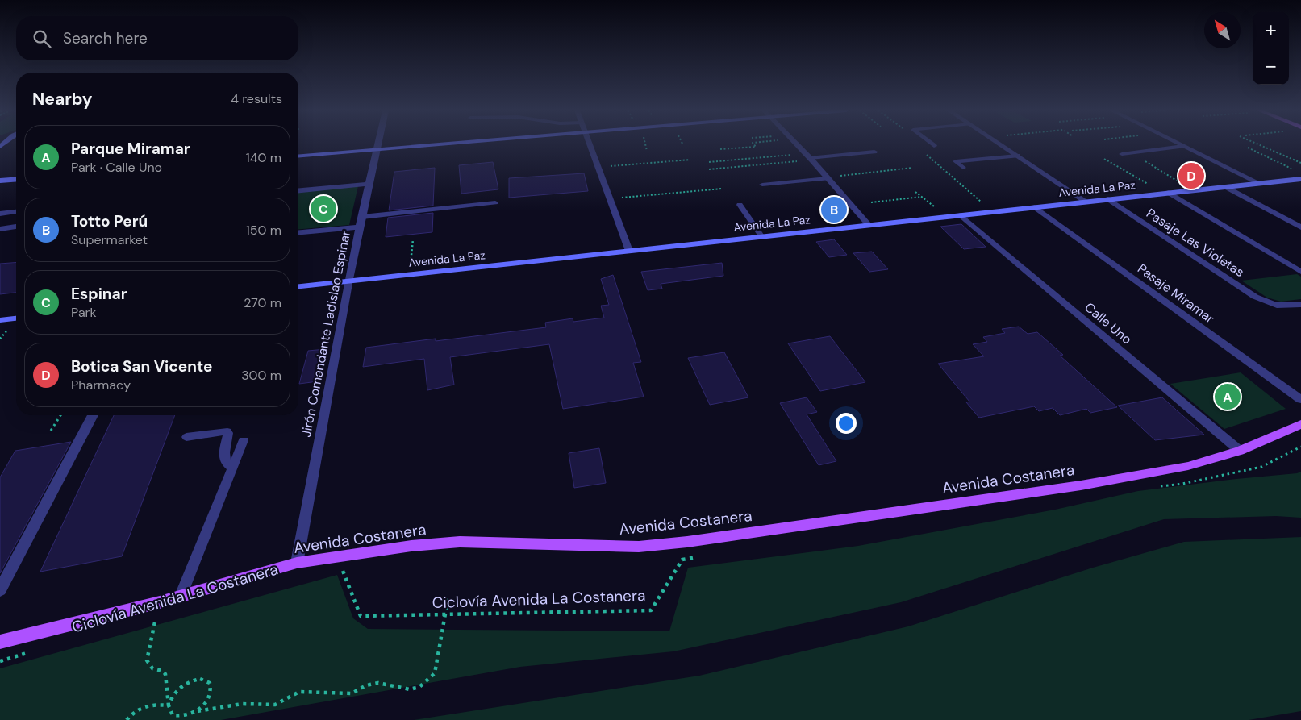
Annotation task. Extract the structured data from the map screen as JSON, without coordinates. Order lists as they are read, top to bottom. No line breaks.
{"streets":{"main road":["Avenida La Paz","Avenida Costanera"],"street":["Pasaje Las Violetas","Pasaje Miramar","Calle Uno","Jirón Comandante Ladislao Espinar"],"path":["Ciclovía Avenida La Costanera"]},"crossings":[["Avenida La Paz","Pasaje Las Violetas"],["Avenida La Paz","Pasaje Miramar"],["Avenida La Paz","Calle Uno"],["Avenida La Paz","Jirón Comandante Ladislao Espinar"],["Calle Uno","Avenida Costanera"],["Jirón Comandante Ladislao Espinar","Avenida Costanera"]],"north":"top left","page":{"map_buttons":["+","−"],"search":"Search here","heading":["Nearby","4 results"],"list":[{"mark":"A","name":"Parque Miramar","note":"Park · Calle Uno","value":"140 m"},{"mark":"B","name":"Totto Perú","note":"Supermarket","value":"150 m"},{"mark":"C","name":"Espinar","note":"Park","value":"270 m"},{"mark":"D","name":"Botica San Vicente","note":"Pharmacy","value":"300 m"}],"pins":["D","C","B","A"]}}
